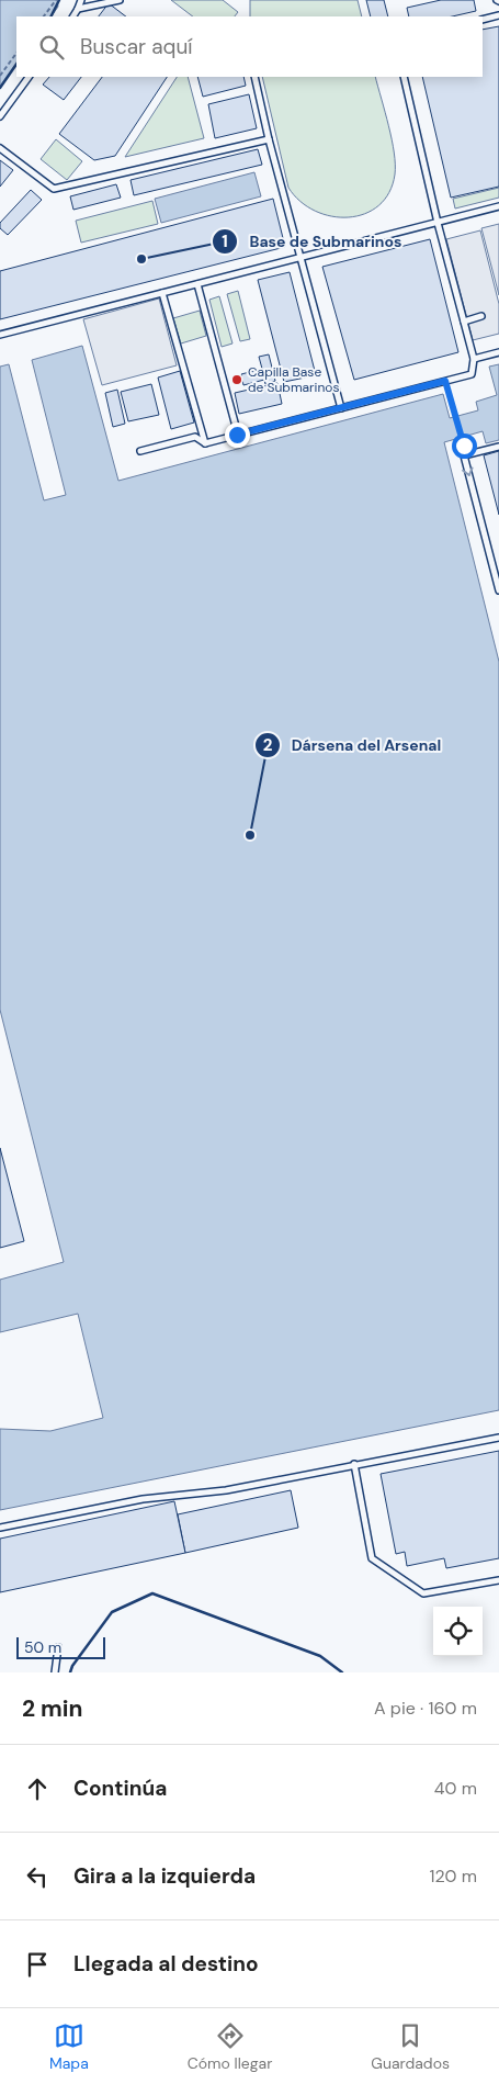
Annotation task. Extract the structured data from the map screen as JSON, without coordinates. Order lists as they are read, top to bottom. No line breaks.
{"places":["Base de Submarinos","Capilla Base de Submarinos","Dársena del Arsenal"],"scale_bar":"50 m","page":{"search":"Buscar aquí","scale":"50 m","heading":["2 min","A pie · 160 m"],"list":[["Continúa","40 m"],["Gira a la izquierda","120 m"],"Llegada al destino"],"nav":["Mapa","Cómo llegar","Guardados"]}}
